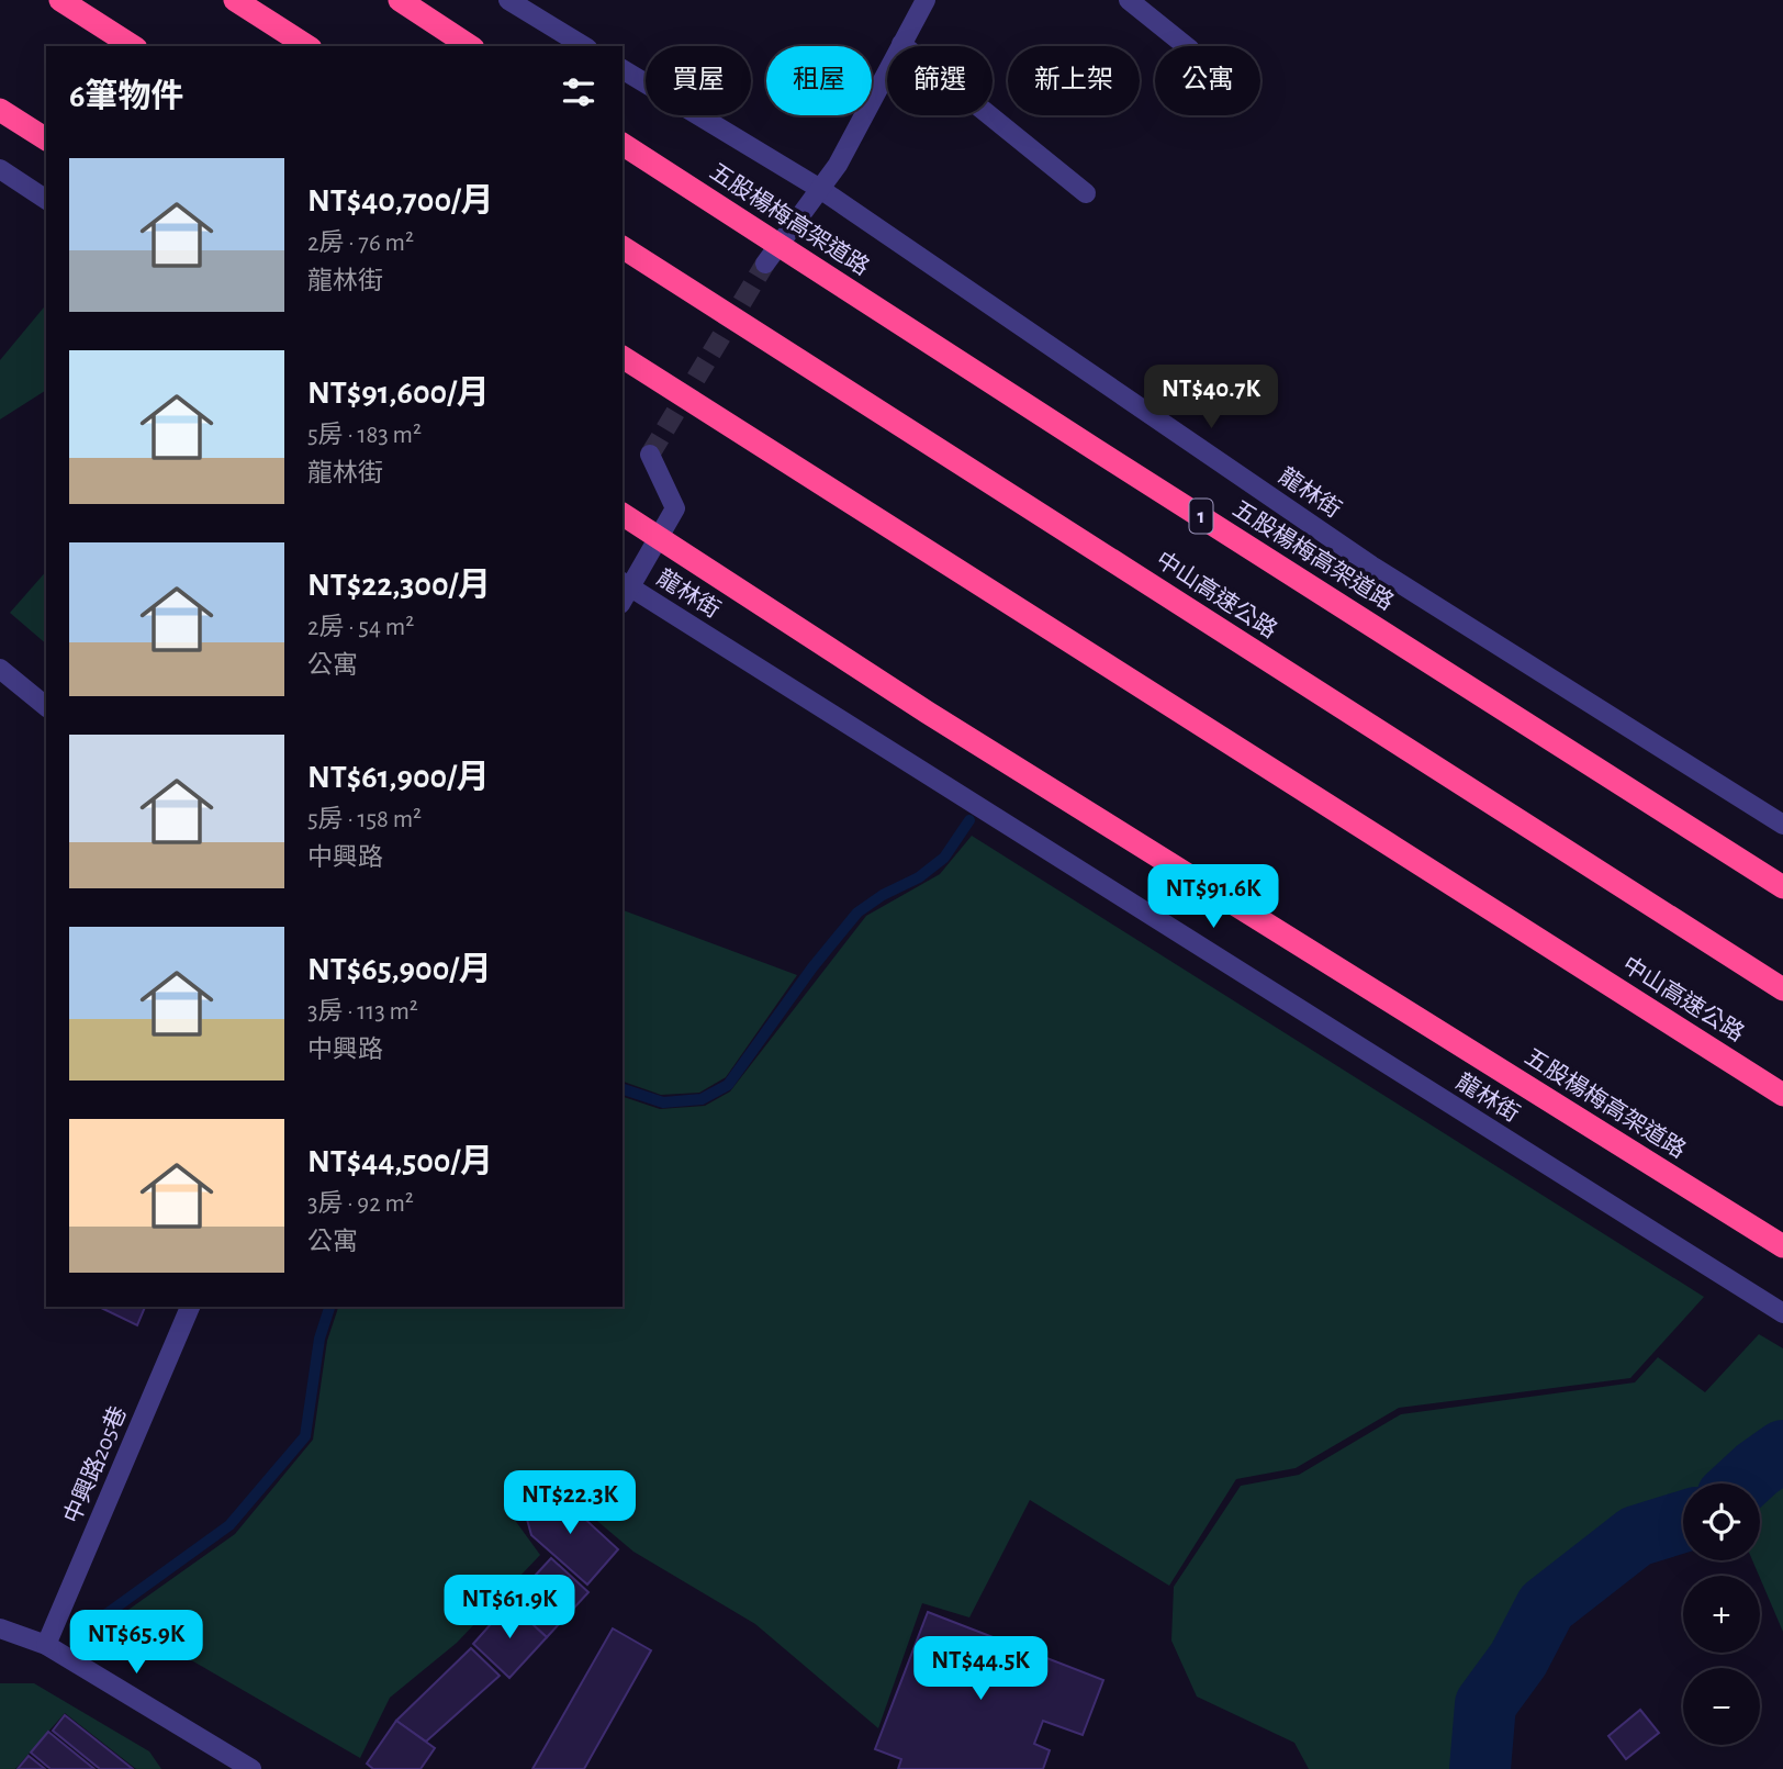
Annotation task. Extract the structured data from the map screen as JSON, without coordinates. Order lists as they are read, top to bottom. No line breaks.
{"streets":{"highway":["五股楊梅高架道路","1","中山高速公路"],"street":["龍林街","中興路205巷"]},"page":{"chip":["買屋","租屋","篩選","新上架","公寓"],"heading":"6筆物件","list":[{"name":"NT$40,700/月","note":"2房 · 76 m² · 龍林街"},{"name":"NT$91,600/月","note":"5房 · 183 m² · 龍林街"},{"name":"NT$22,300/月","note":"2房 · 54 m² · 公寓"},{"name":"NT$61,900/月","note":"5房 · 158 m² · 中興路"},{"name":"NT$65,900/月","note":"3房 · 113 m² · 中興路"},{"name":"NT$44,500/月","note":"3房 · 92 m² · 公寓"}],"price":["NT$40.7K","NT$91.6K","NT$22.3K","NT$61.9K","NT$65.9K","NT$44.5K"],"map_buttons":["+","−"]}}
